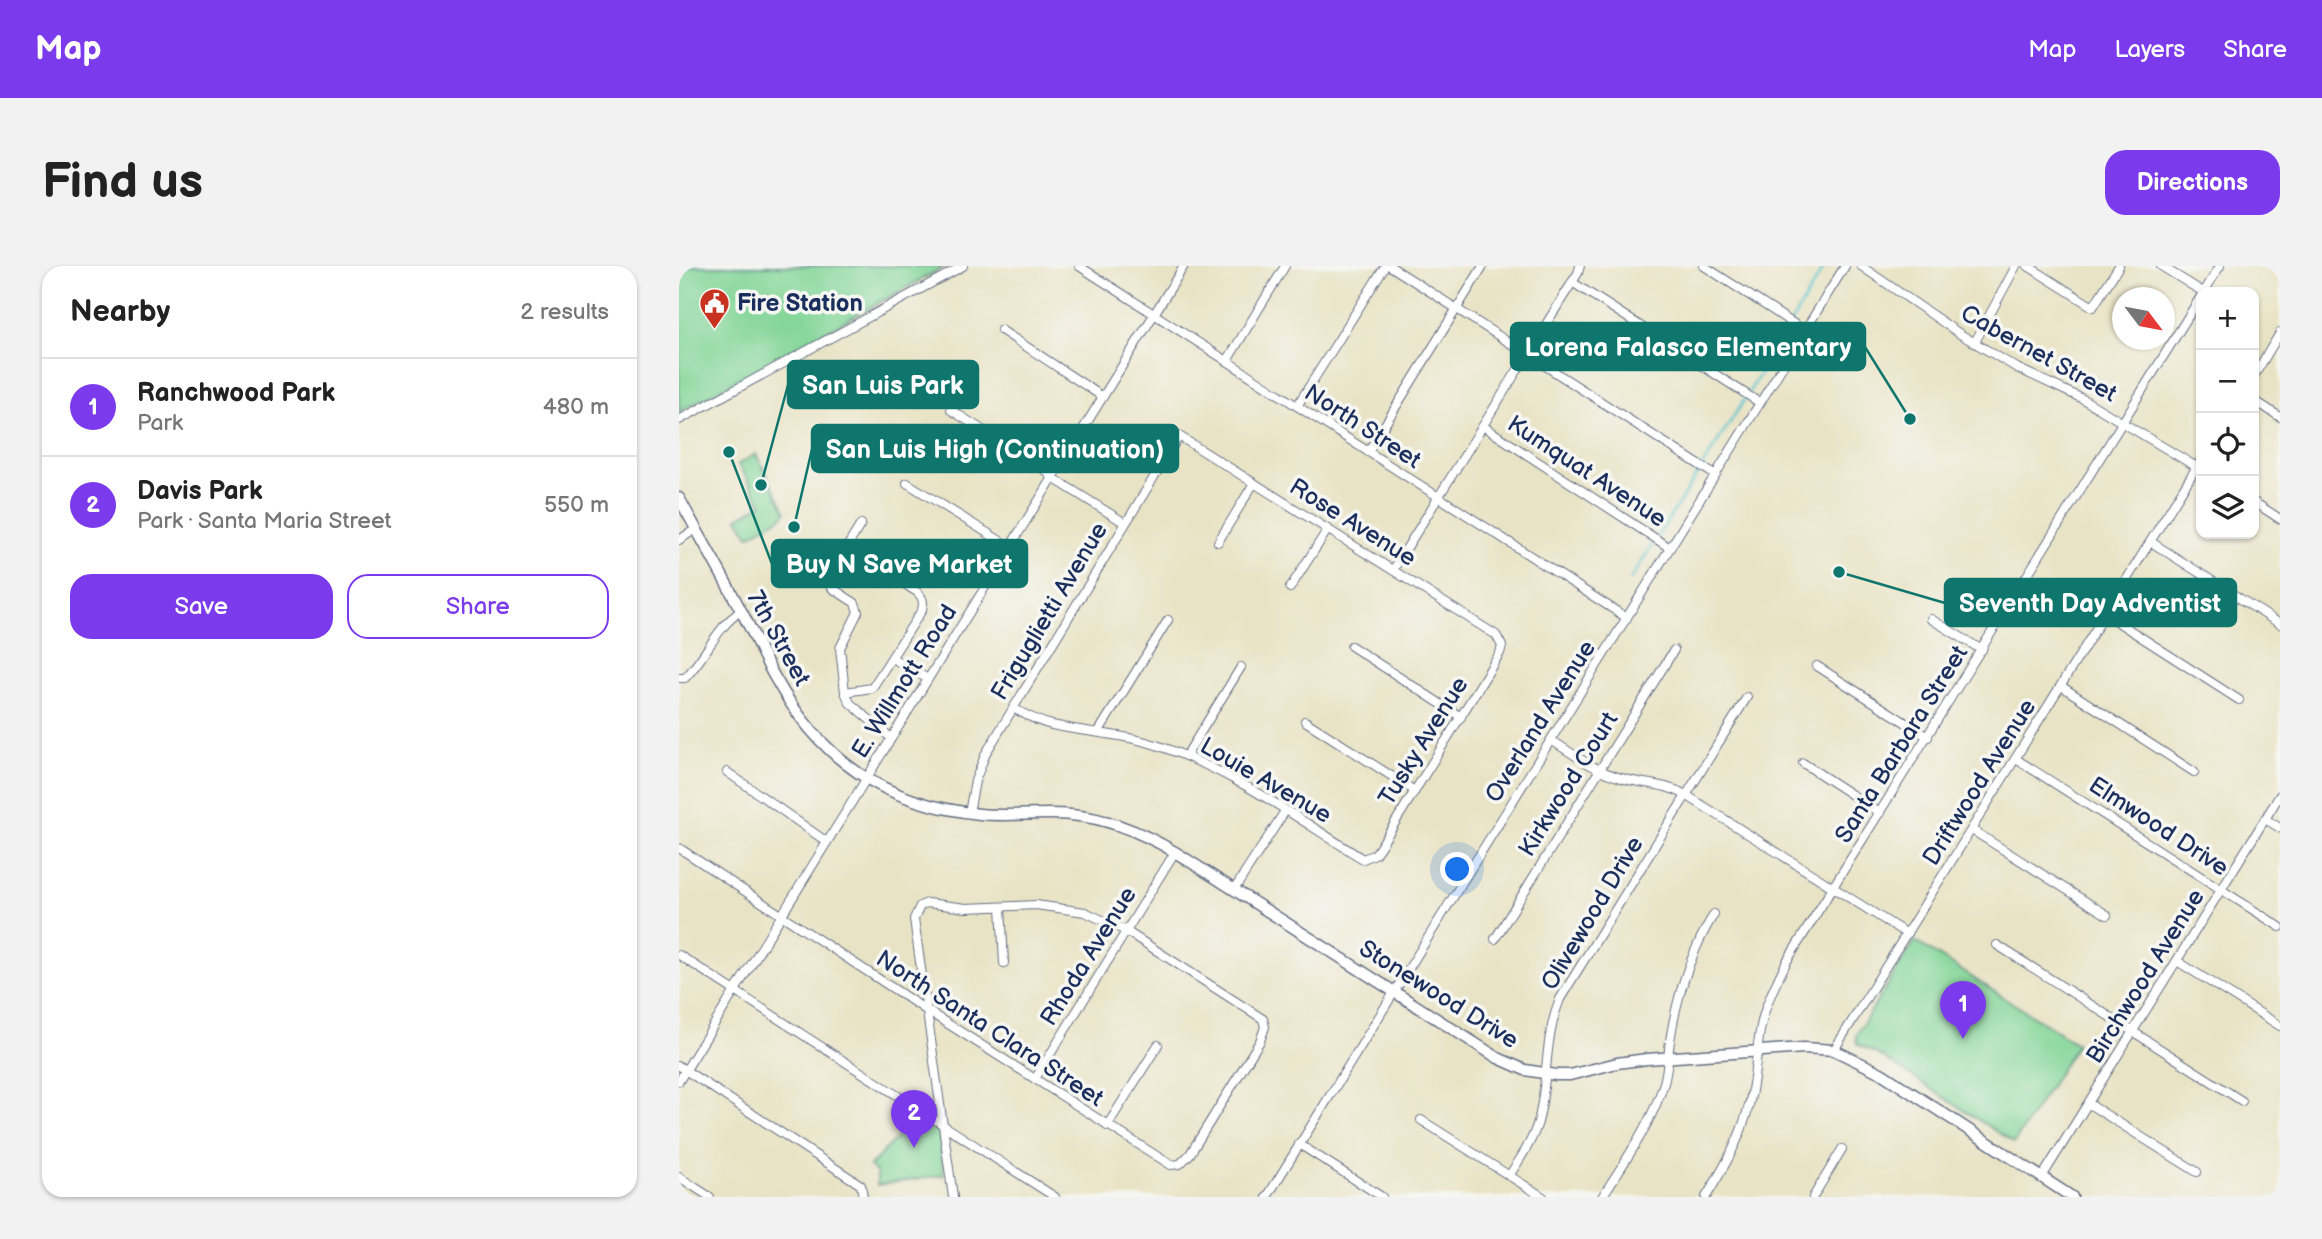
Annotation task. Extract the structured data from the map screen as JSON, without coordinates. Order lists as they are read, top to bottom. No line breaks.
{"streets":{"street":["Cabernet Street","North Street","Kumquat Avenue","Rose Avenue","Friguglietti Avenue","7th Street","E. Willmott Road","Overland Avenue","Tusky Avenue","Santa Barbara Street","Louie Avenue","Driftwood Avenue","Kirkwood Court","Elmwood Drive","Olivewood Drive","Rhoda Avenue","Birchwood Avenue","Stonewood Drive","North Santa Clara Street"]},"crossings":[["Cabernet Street","Santa Barbara Street"],["North Street","E. Willmott Road"],["North Street","Overland Avenue"],["Kumquat Avenue","Overland Avenue"],["Rose Avenue","Friguglietti Avenue"],["Rose Avenue","Tusky Avenue"],["Friguglietti Avenue","Louie Avenue"],["Friguglietti Avenue","Stonewood Drive"],["7th Street","E. Willmott Road"],["7th Street","Stonewood Drive"],["E. Willmott Road","Stonewood Drive"],["E. Willmott Road","North Santa Clara Street"],["Overland Avenue","Stonewood Drive"],["Tusky Avenue","Louie Avenue"],["Santa Barbara Street","Stonewood Drive"],["Driftwood Avenue","Elmwood Drive"],["Driftwood Avenue","Stonewood Drive"],["Elmwood Drive","Birchwood Avenue"],["Olivewood Drive","Stonewood Drive"],["Rhoda Avenue","Stonewood Drive"],["Rhoda Avenue","North Santa Clara Street"],["Birchwood Avenue","Stonewood Drive"]],"places":{"public building":["Fire Station"],"other":["Lorena Falasco Elementary","Buy N Save Market","San Luis Park","San Luis High (Continuation)","Seventh Day Adventist"]},"north":"bottom right","page":{"header":"Map","nav":["Map","Layers","Share"],"buttons":["Directions",["Save","Share"]],"title":"Find us","heading":["Nearby","2 results"],"map_buttons":["+","−"],"list":[{"mark":"1","name":"Ranchwood Park","note":"Park","value":"480 m"},{"mark":"2","name":"Davis Park","note":"Park · Santa Maria Street","value":"550 m"}],"pins":["1","2"]}}
